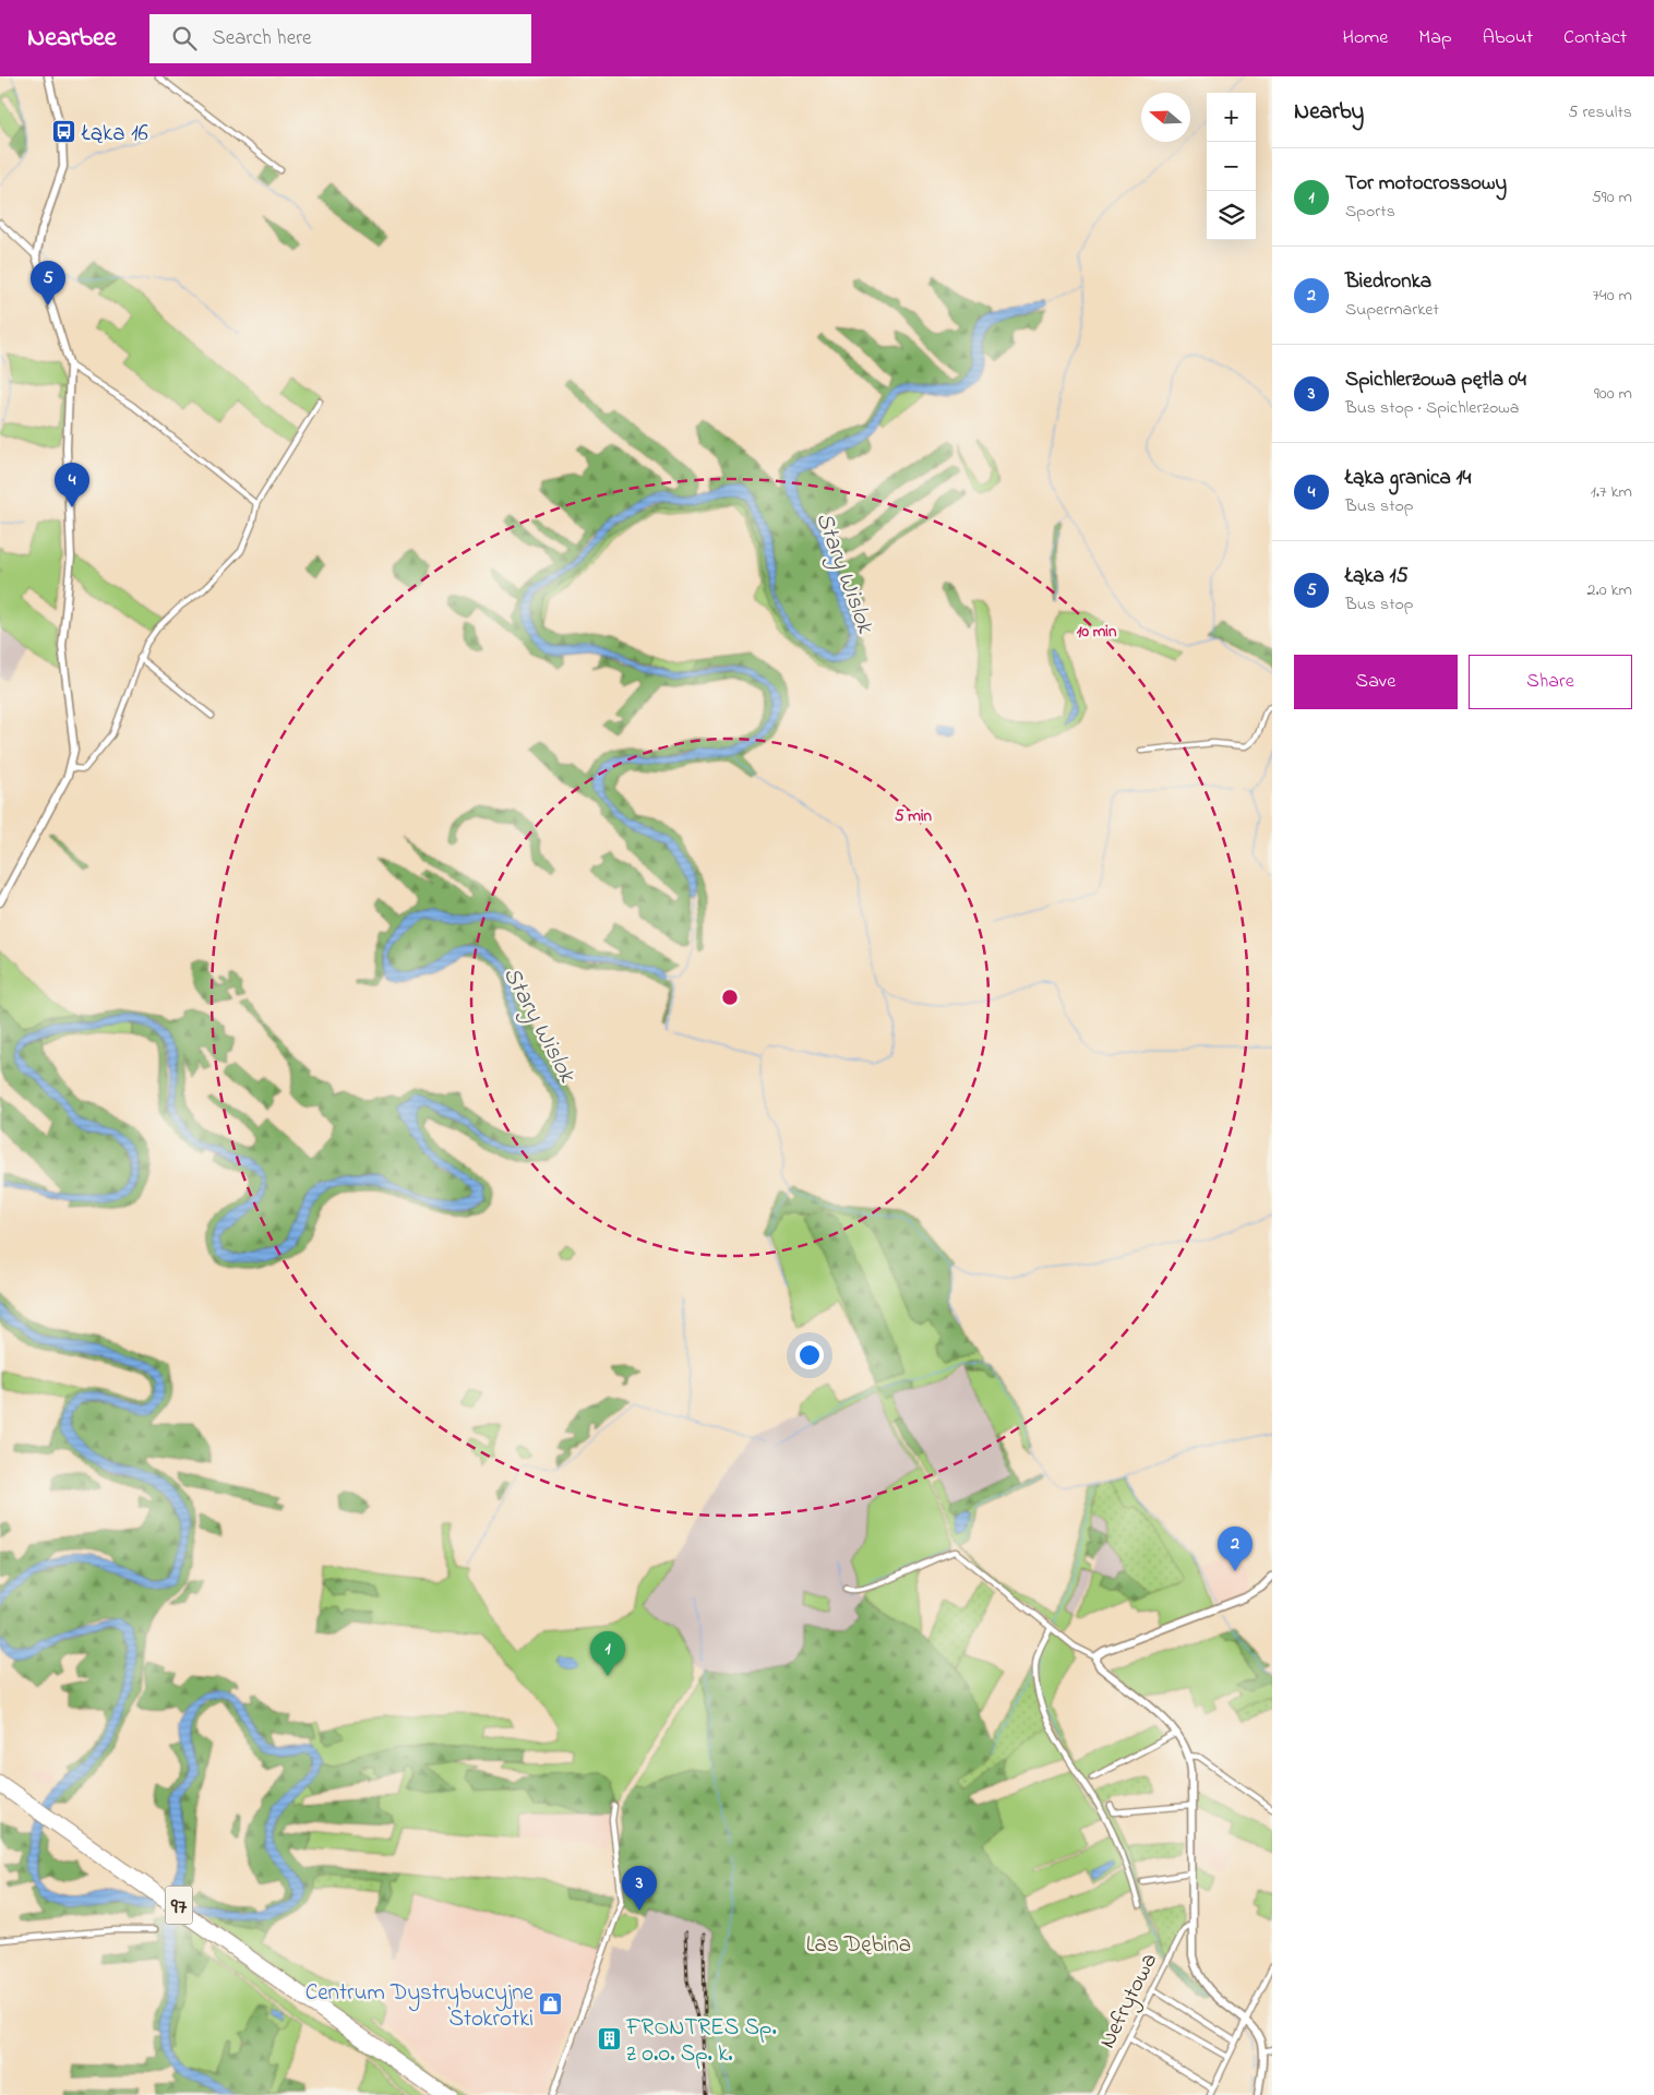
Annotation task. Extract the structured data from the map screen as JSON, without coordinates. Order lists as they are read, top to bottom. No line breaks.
{"streets":{"main road":["97"],"street":["Nefrytowa"]},"water":["Stary Wislok"],"parks":["Las Dębina"],"places":{"bus stop":["Łąka 16"],"shop":["Centrum Dystrybucyjne Stokrotki"],"building":["FRONTRES Sp. z o.o. Sp. k."]},"north":"left","page":{"header":"Nearbee","search":"Search here","nav":["Home","Map","About","Contact"],"heading":["Nearby","5 results"],"map_buttons":["+","−"],"list":[{"mark":"1","name":"Tor motocrossowy","note":"Sports","value":"590 m"},{"mark":"2","name":"Biedronka","note":"Supermarket","value":"740 m"},{"mark":"3","name":"Spichlerzowa pętla 04","note":"Bus stop · Spichlerzowa","value":"900 m"},{"mark":"4","name":"Łąka granica 14","note":"Bus stop","value":"1.7 km"},{"mark":"5","name":"Łąka 15","note":"Bus stop","value":"2.0 km"}],"pins":["5","4","2","1","3"],"buttons":["Save","Share"]},"rings":["10 min","5 min"]}
